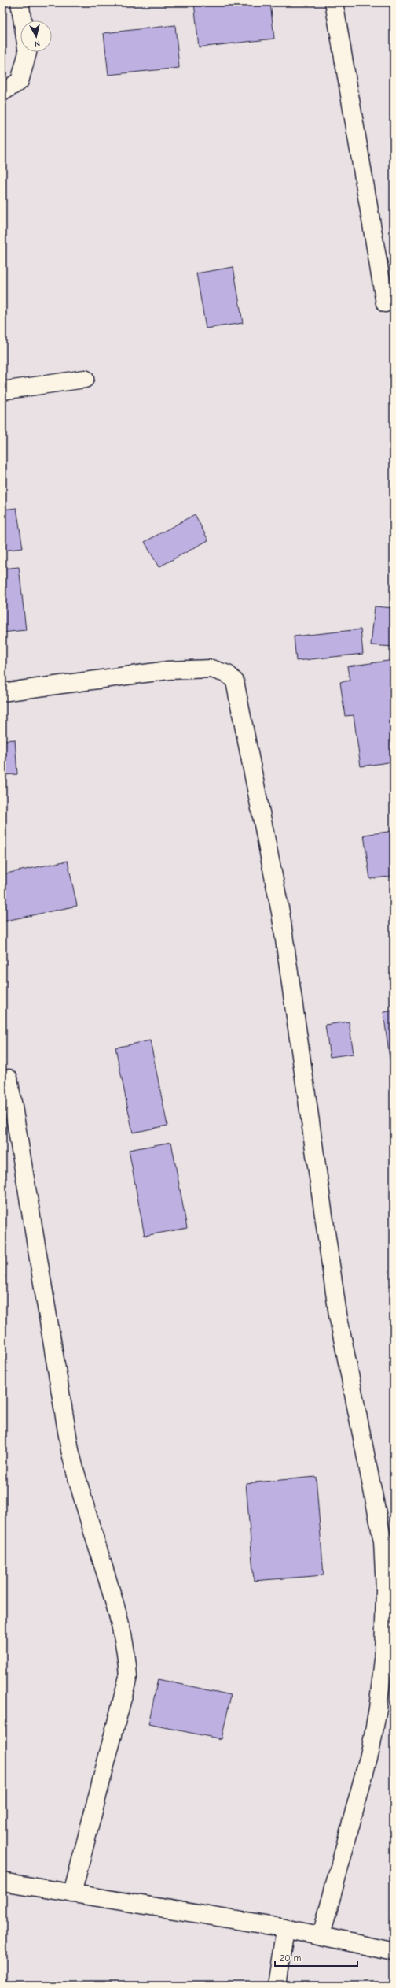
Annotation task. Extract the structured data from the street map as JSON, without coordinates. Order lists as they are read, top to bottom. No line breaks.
{"scale_bar":"20 m","north":"bottom"}
